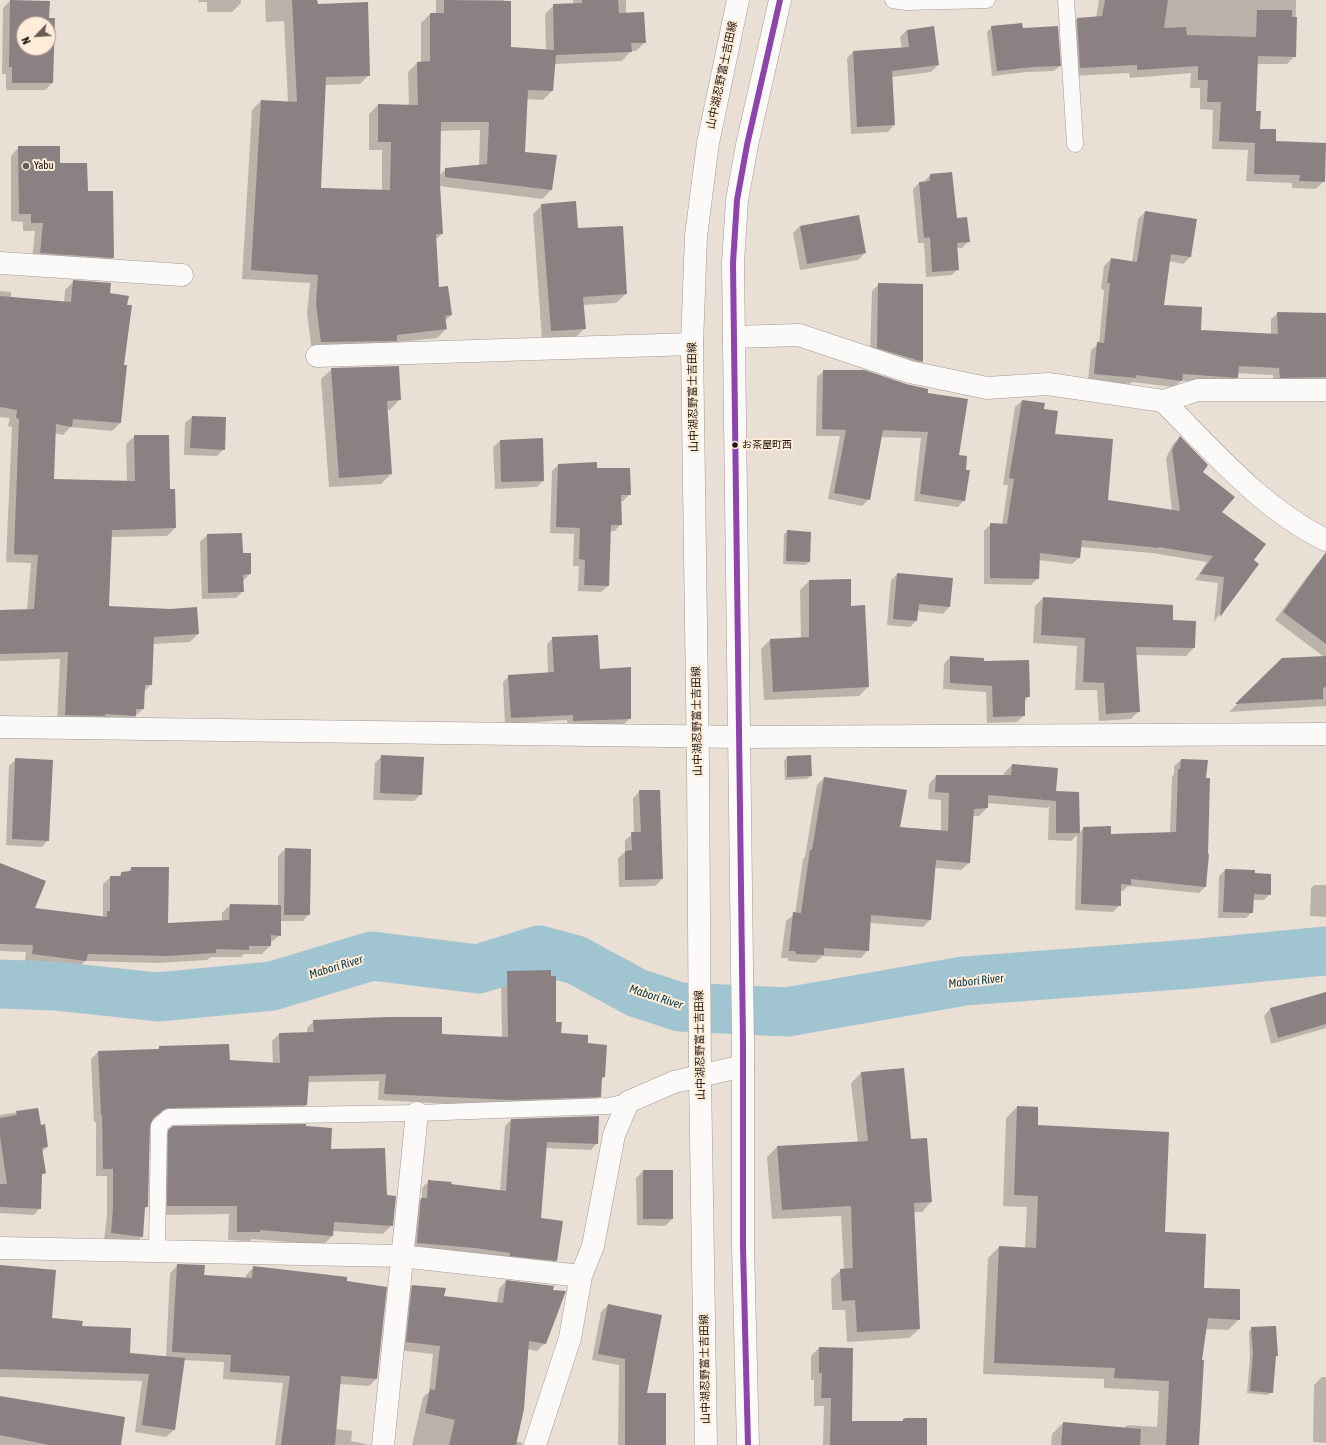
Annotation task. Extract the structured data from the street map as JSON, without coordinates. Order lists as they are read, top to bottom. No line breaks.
{"streets":{"street":["山中湖忍野富士吉田線"]},"water":["Mabori River"],"places":["Yabu","お茶屋町西"],"north":"bottom left"}
